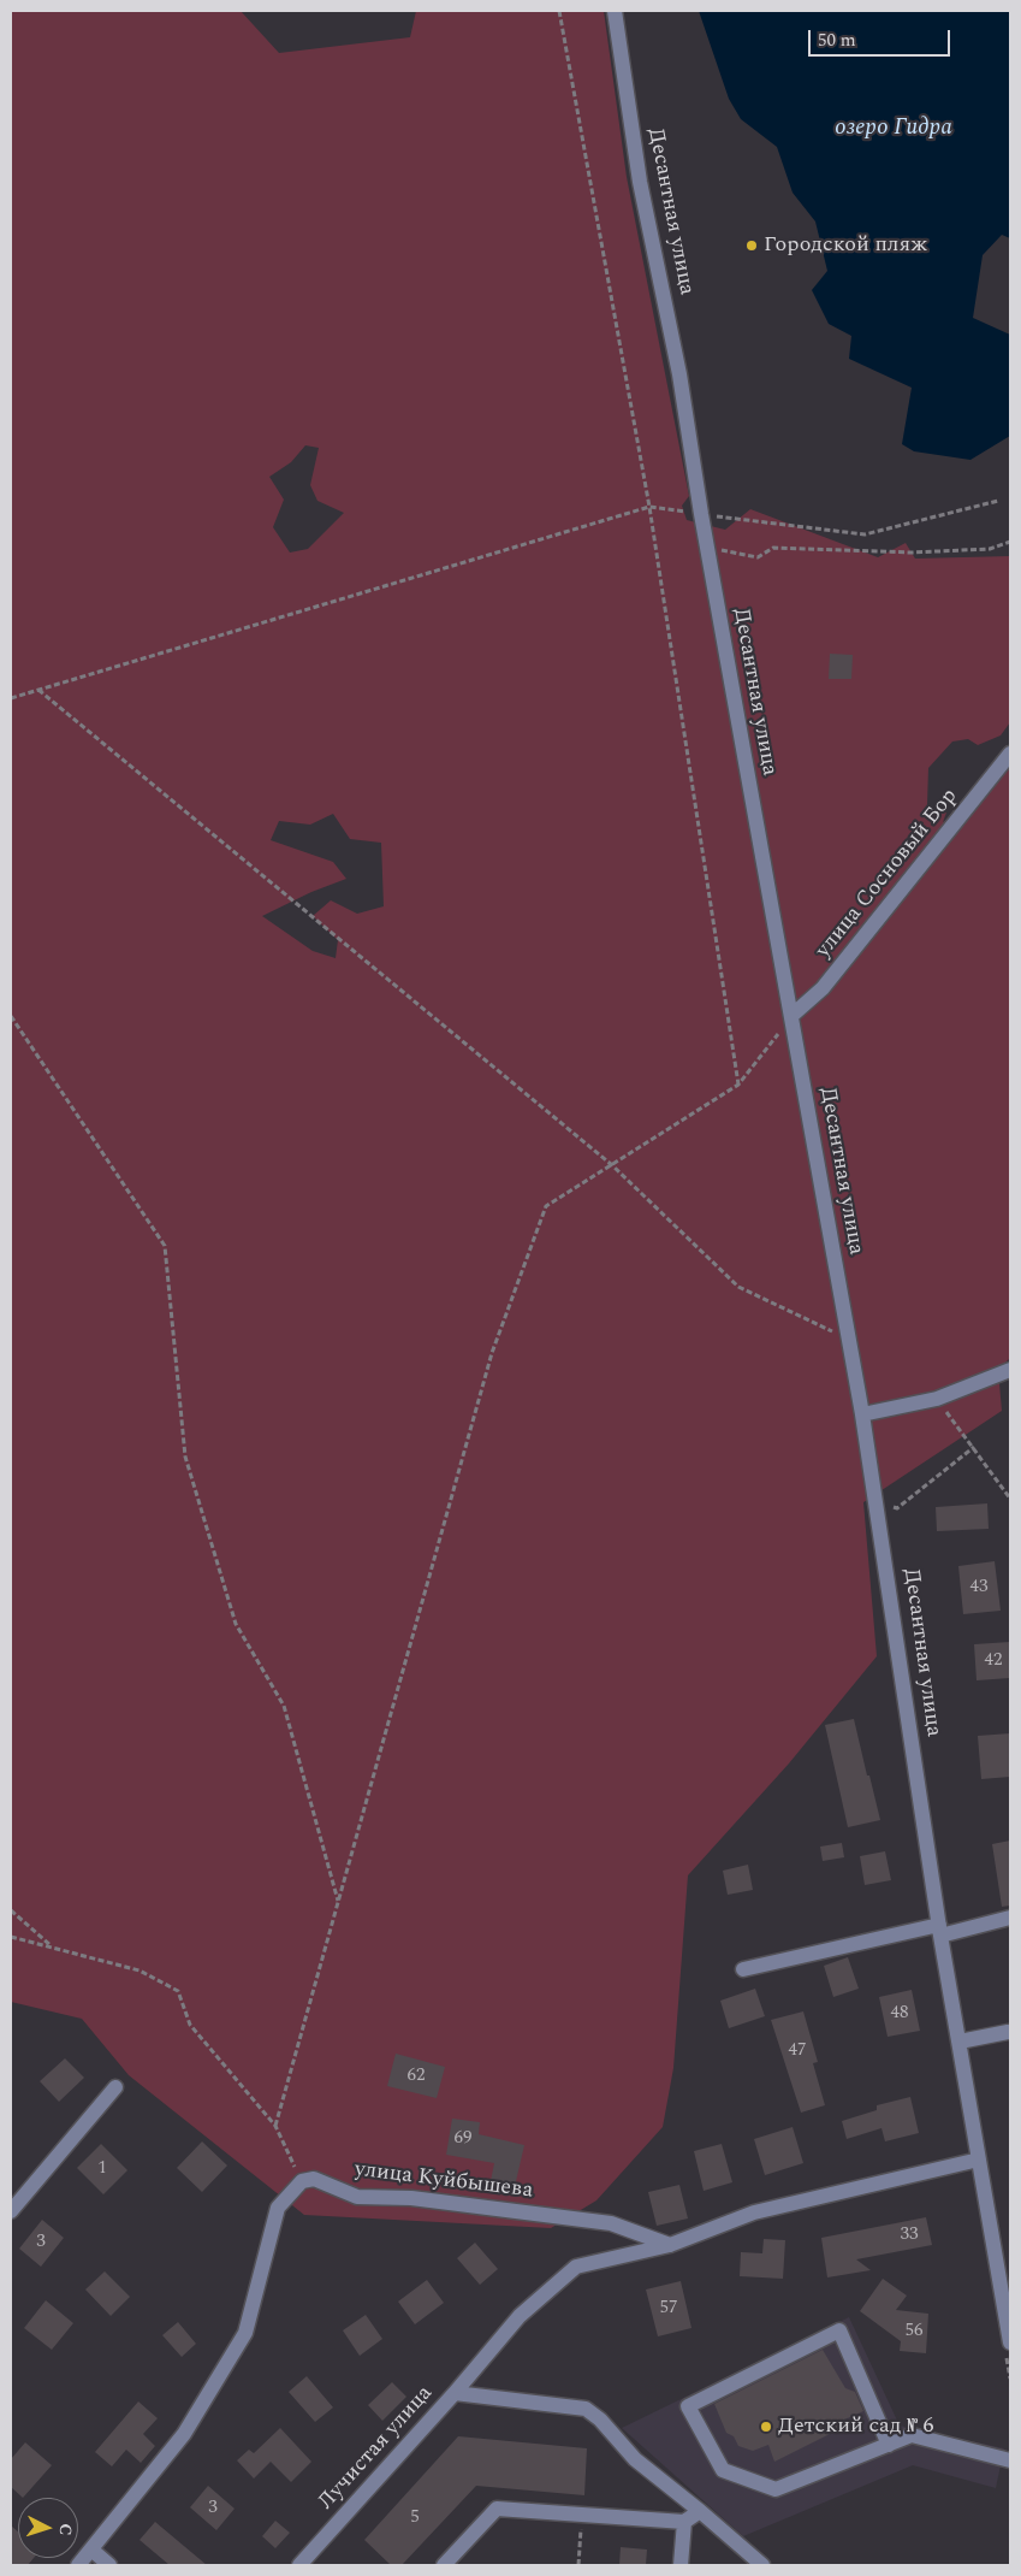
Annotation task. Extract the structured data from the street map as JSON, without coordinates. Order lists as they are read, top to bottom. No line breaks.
{"streets":{"street":["Десантная улица","улица Сосновый Бор","улица Куйбышева","Лучистая улица"]},"crossings":[["Десантная улица","улица Сосновый Бор"]],"water":["озеро Гидра"],"places":["Городской пляж","Детский сад № 6"],"house_numbers":["43","42","48","47","62","69","1","33","3","57","56","3","5"],"scale_bar":"50 m","north":"right"}
